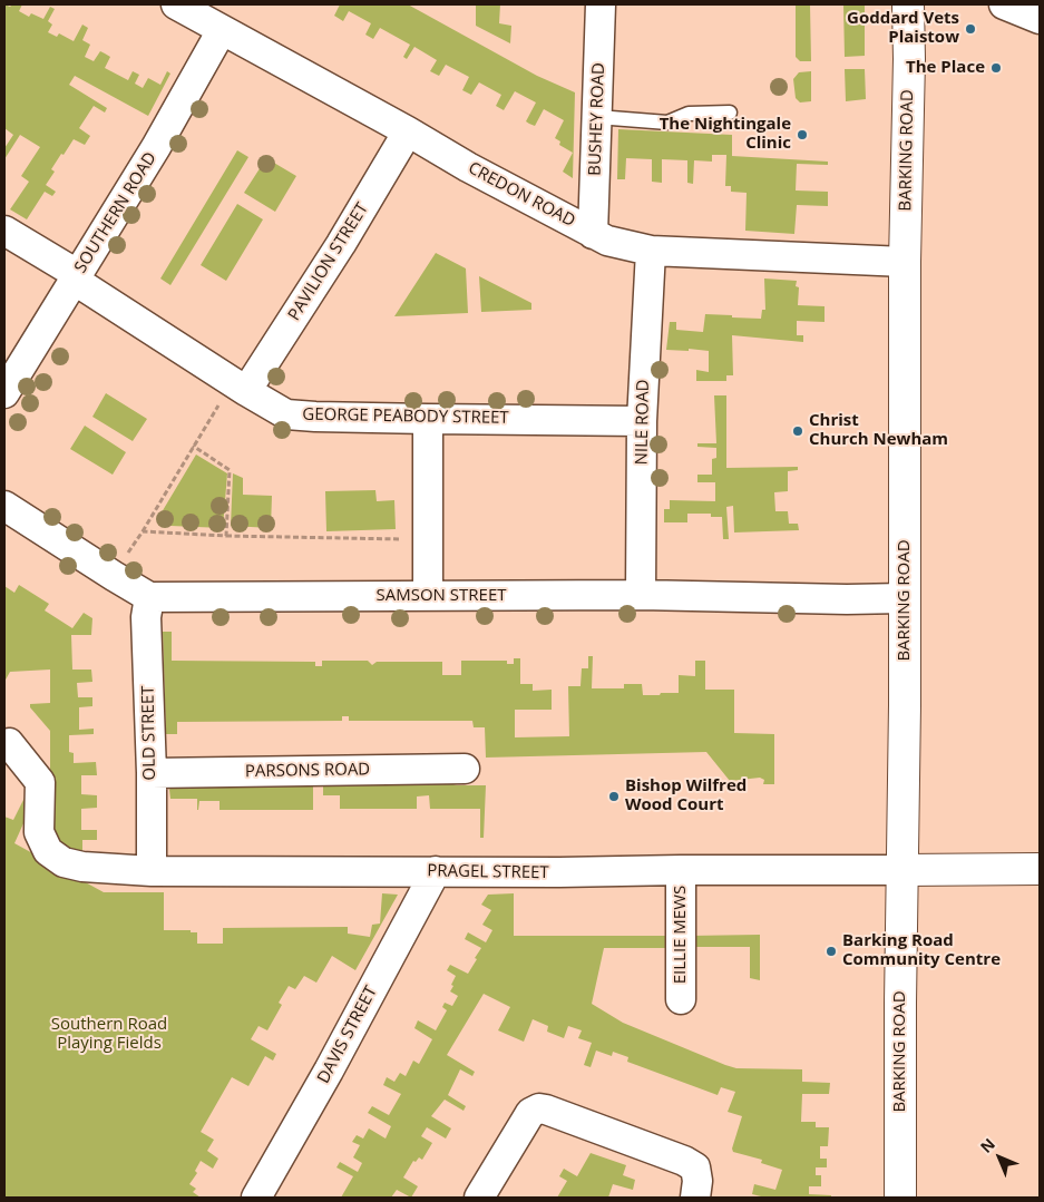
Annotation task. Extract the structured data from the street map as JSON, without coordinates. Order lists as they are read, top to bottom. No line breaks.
{"streets":{"main road":["BARKING ROAD"],"street":["BUSHEY ROAD","CREDON ROAD","SOUTHERN ROAD","PAVILION STREET","GEORGE PEABODY STREET","NILE ROAD","SAMSON STREET","OLD STREET","PARSONS ROAD","PRAGEL STREET","EILLIE MEWS","DAVIS STREET"]},"crossings":[["BUSHEY ROAD","CREDON ROAD"],["BARKING ROAD","CREDON ROAD"],["BARKING ROAD","SAMSON STREET"],["BARKING ROAD","PRAGEL STREET"],["CREDON ROAD","SOUTHERN ROAD"],["CREDON ROAD","PAVILION STREET"],["CREDON ROAD","NILE ROAD"],["SOUTHERN ROAD","GEORGE PEABODY STREET"],["PAVILION STREET","GEORGE PEABODY STREET"],["GEORGE PEABODY STREET","NILE ROAD"],["NILE ROAD","SAMSON STREET"],["SAMSON STREET","OLD STREET"],["OLD STREET","PARSONS ROAD"],["OLD STREET","PRAGEL STREET"],["PRAGEL STREET","EILLIE MEWS"],["PRAGEL STREET","DAVIS STREET"]],"parks":["Southern Road Playing Fields"],"places":["Goddard Vets Plaistow","The Place","The Nightingale Clinic","Christ Church Newham","Bishop Wilfred Wood Court","Barking Road Community Centre"],"north":"top left"}
